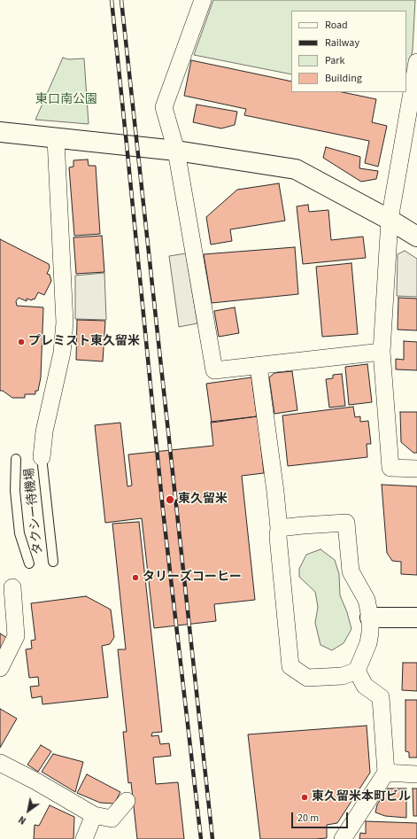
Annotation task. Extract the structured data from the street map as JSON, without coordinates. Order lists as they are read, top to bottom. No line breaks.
{"streets":{"lane":["タクシー待機場"]},"parks":["東口南公園"],"places":["プレミスト東久留米","東久留米","タリーズコーヒー","東久留米本町ビル"],"legend":["Road","Railway","Park","Building"],"scale_bar":"20 m","north":"bottom left"}
